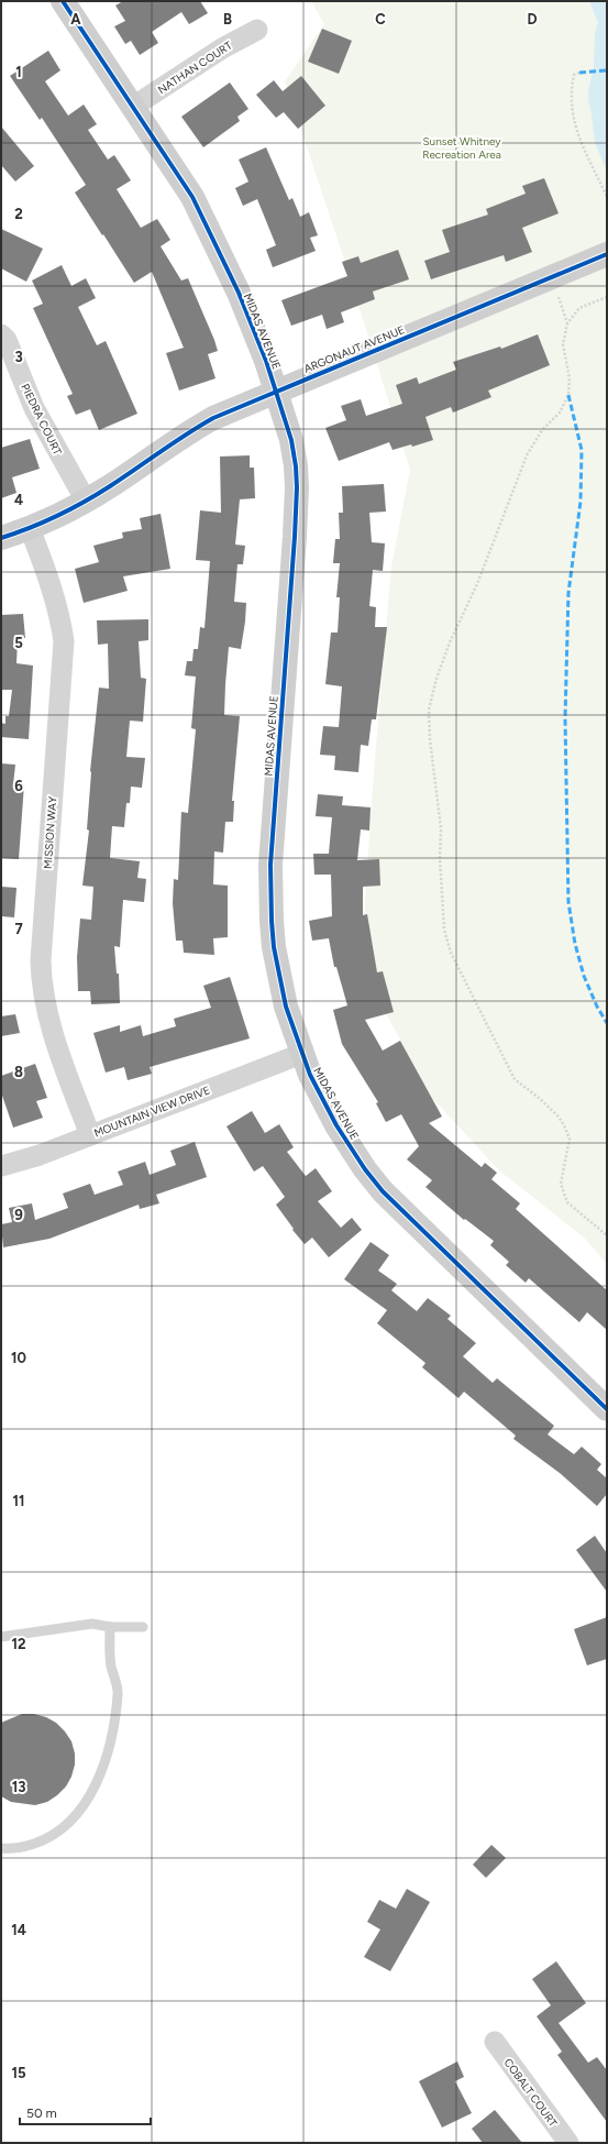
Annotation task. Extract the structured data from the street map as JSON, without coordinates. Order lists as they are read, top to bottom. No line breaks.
{"streets":{"street":["NATHAN COURT","MIDAS AVENUE","ARGONAUT AVENUE","PIEDRA COURT","MISSION WAY","MOUNTAIN VIEW DRIVE","COBALT COURT"]},"crossings":[["NATHAN COURT","MIDAS AVENUE"],["MIDAS AVENUE","ARGONAUT AVENUE"],["MIDAS AVENUE","MOUNTAIN VIEW DRIVE"],["ARGONAUT AVENUE","PIEDRA COURT"],["ARGONAUT AVENUE","MISSION WAY"],["MISSION WAY","MOUNTAIN VIEW DRIVE"]],"parks":["Sunset Whitney Recreation Area"],"scale_bar":"50 m","grid":{"columns":["A","B","C","D"],"rows":["1","2","3","4","5","6","7","8","9","10","11","12","13","14","15"]}}
